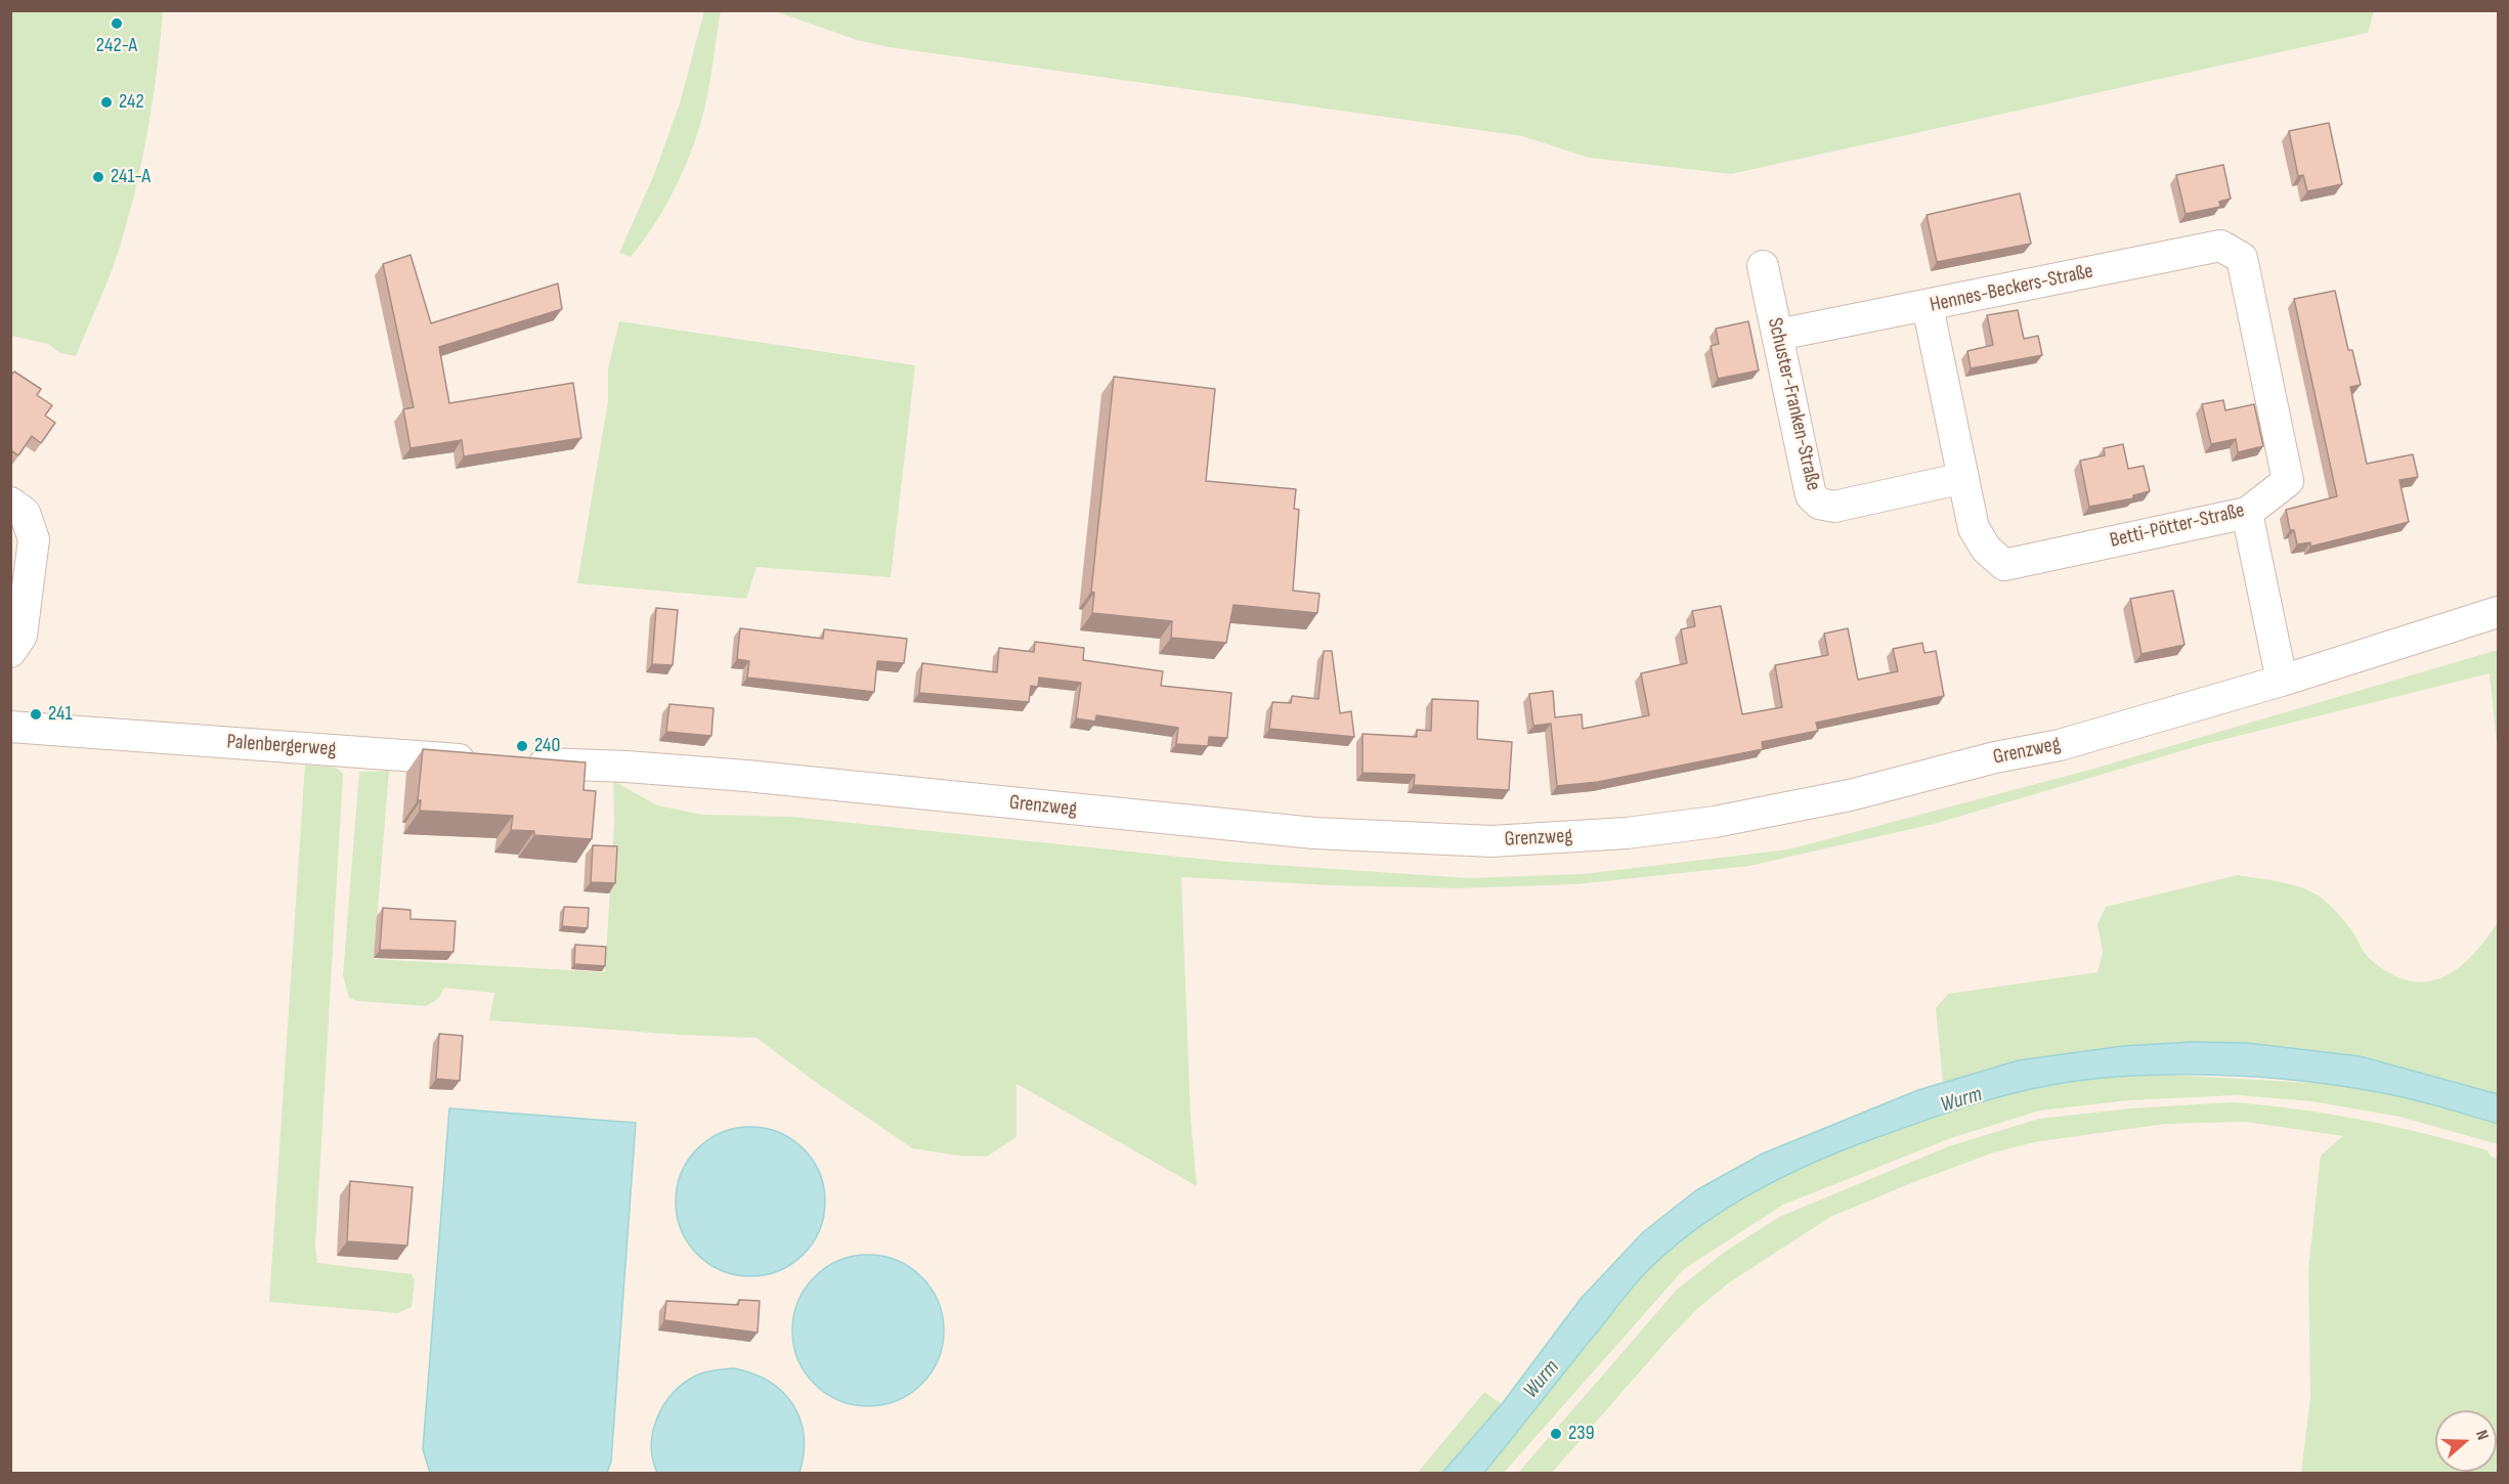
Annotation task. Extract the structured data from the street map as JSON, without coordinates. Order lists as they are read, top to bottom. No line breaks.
{"streets":{"street":["Hennes-Beckers-Straße","Schuster-Franken-Straße","Betti-Pötter-Straße","Palenbergerweg","Grenzweg"]},"crossings":[["Hennes-Beckers-Straße","Schuster-Franken-Straße"],["Hennes-Beckers-Straße","Betti-Pötter-Straße"],["Schuster-Franken-Straße","Betti-Pötter-Straße"],["Palenbergerweg","Grenzweg"]],"water":["Wurm"],"places":["242-A","242","241-A","241","240","239"],"north":"right"}
